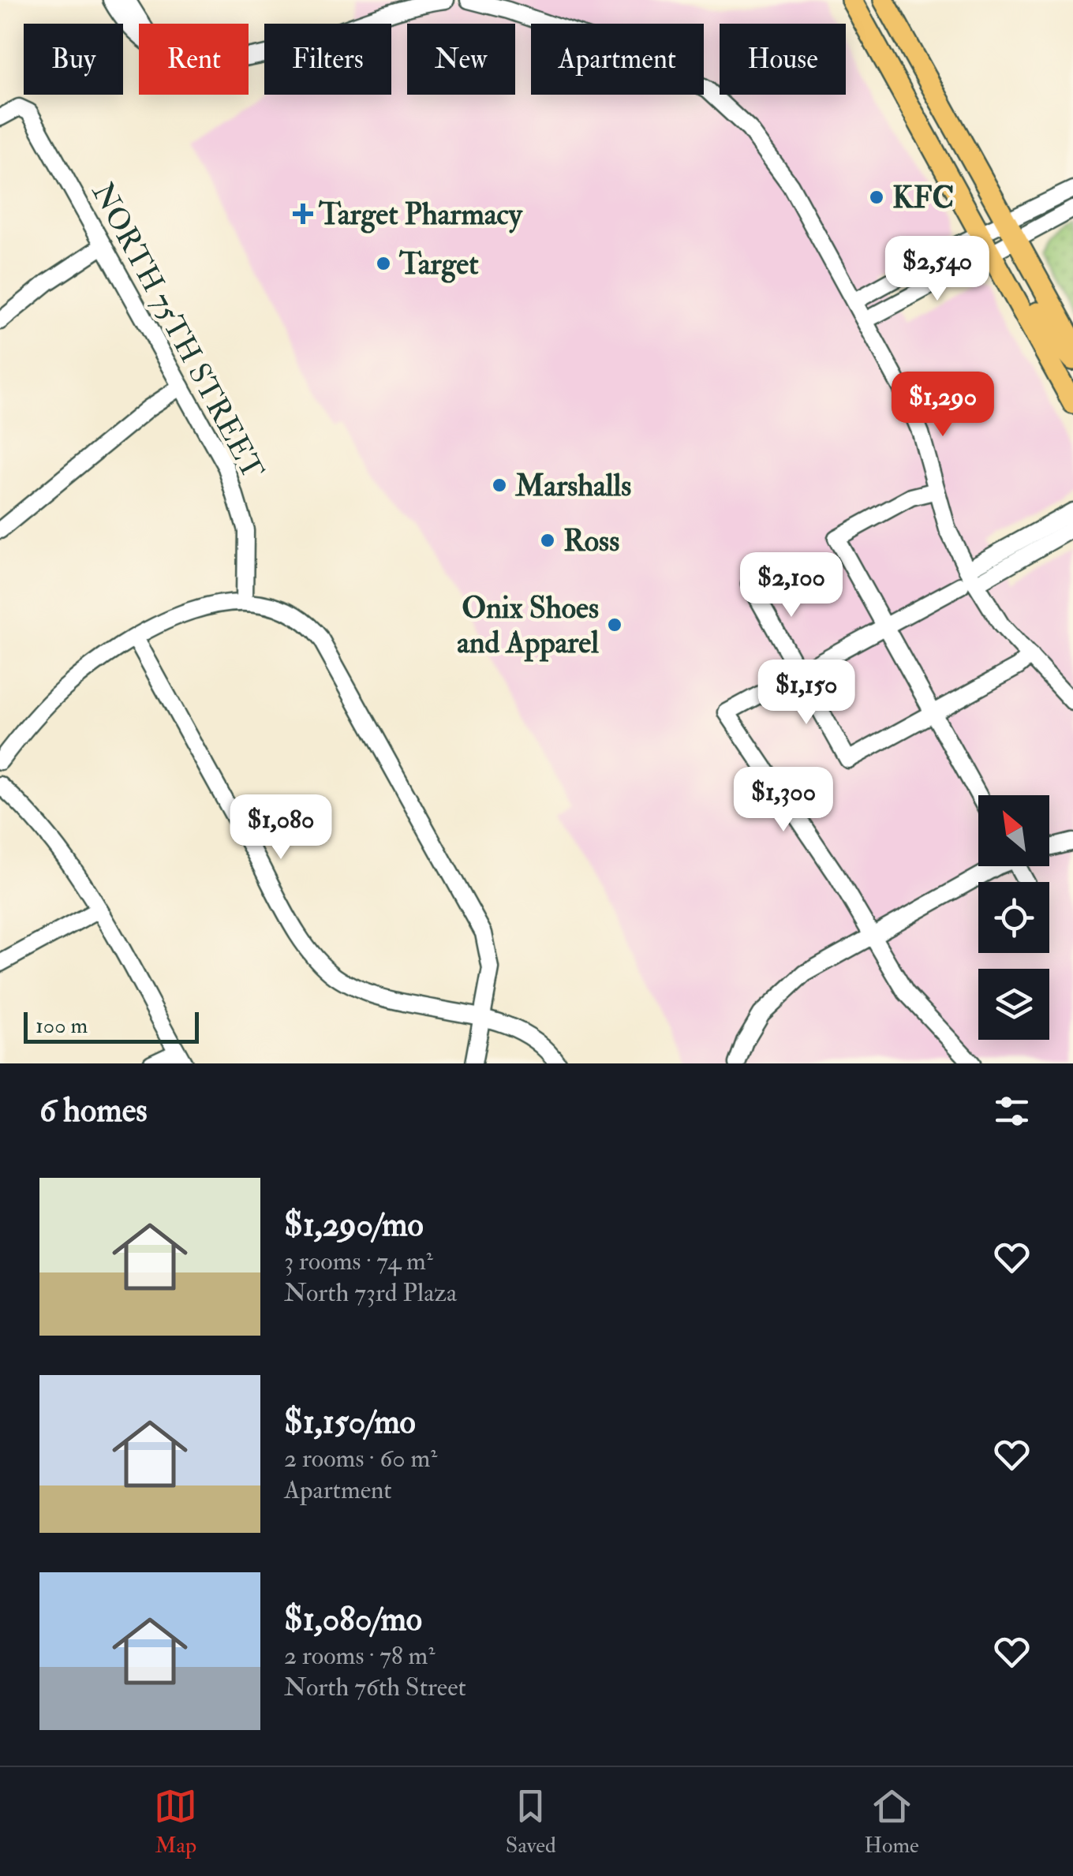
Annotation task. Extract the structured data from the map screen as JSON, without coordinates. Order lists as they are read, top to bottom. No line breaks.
{"streets":{"street":["NORTH 75TH STREET"]},"places":{"other":["KFC","Target","Marshalls","Ross","Onix Shoes and Apparel"],"health":["Target Pharmacy"]},"scale_bar":"100 m","north":"top left","page":{"chip":["Buy","Rent","Filters","New","Apartment","House"],"price":["$2,540","$1,290","$2,100","$1,150","$1,300","$1,080"],"scale":"100 m","heading":"6 homes","list":[{"name":"$1,290/mo","note":"3 rooms · 74 m² · North 73rd Plaza"},{"name":"$1,150/mo","note":"2 rooms · 60 m² · Apartment"},{"name":"$1,080/mo","note":"2 rooms · 78 m² · North 76th Street"}],"tabs":["Map","Saved","Home"]}}
